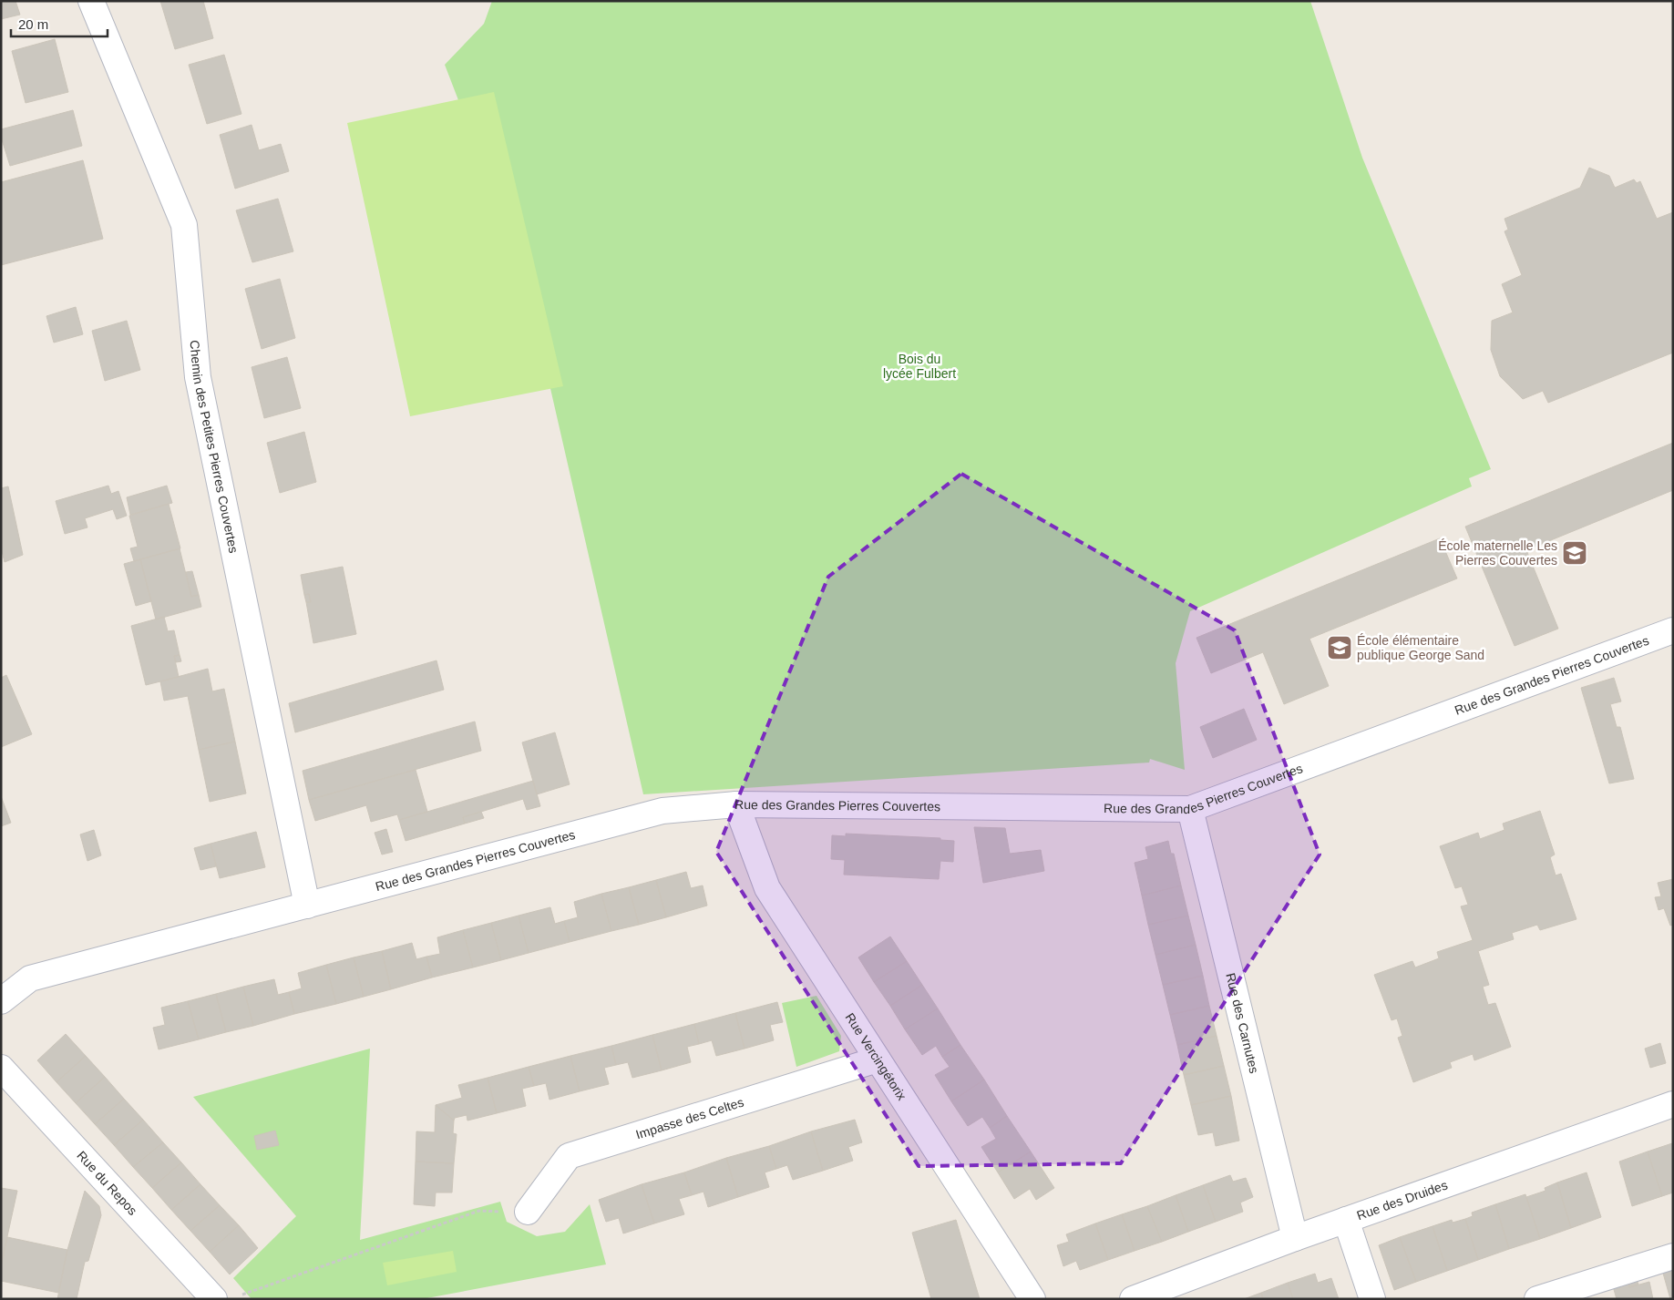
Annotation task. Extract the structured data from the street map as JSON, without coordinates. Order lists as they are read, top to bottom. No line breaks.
{"streets":{"street":["Chemin des Petites Pierres Couvertes","Rue des Grandes Pierres Couvertes","Rue des Carnutes","Rue Vercingétorix","Impasse des Celtes","Rue du Repos","Rue des Druides"]},"crossings":[["Chemin des Petites Pierres Couvertes","Rue des Grandes Pierres Couvertes"],["Rue des Grandes Pierres Couvertes","Rue des Carnutes"],["Rue des Grandes Pierres Couvertes","Rue Vercingétorix"],["Rue des Carnutes","Rue des Druides"],["Rue Vercingétorix","Impasse des Celtes"]],"parks":["Bois du lycée Fulbert"],"places":{"school or university":["École maternelle Les Pierres Couvertes","École élémentaire publique George Sand"]},"scale_bar":"20 m"}
